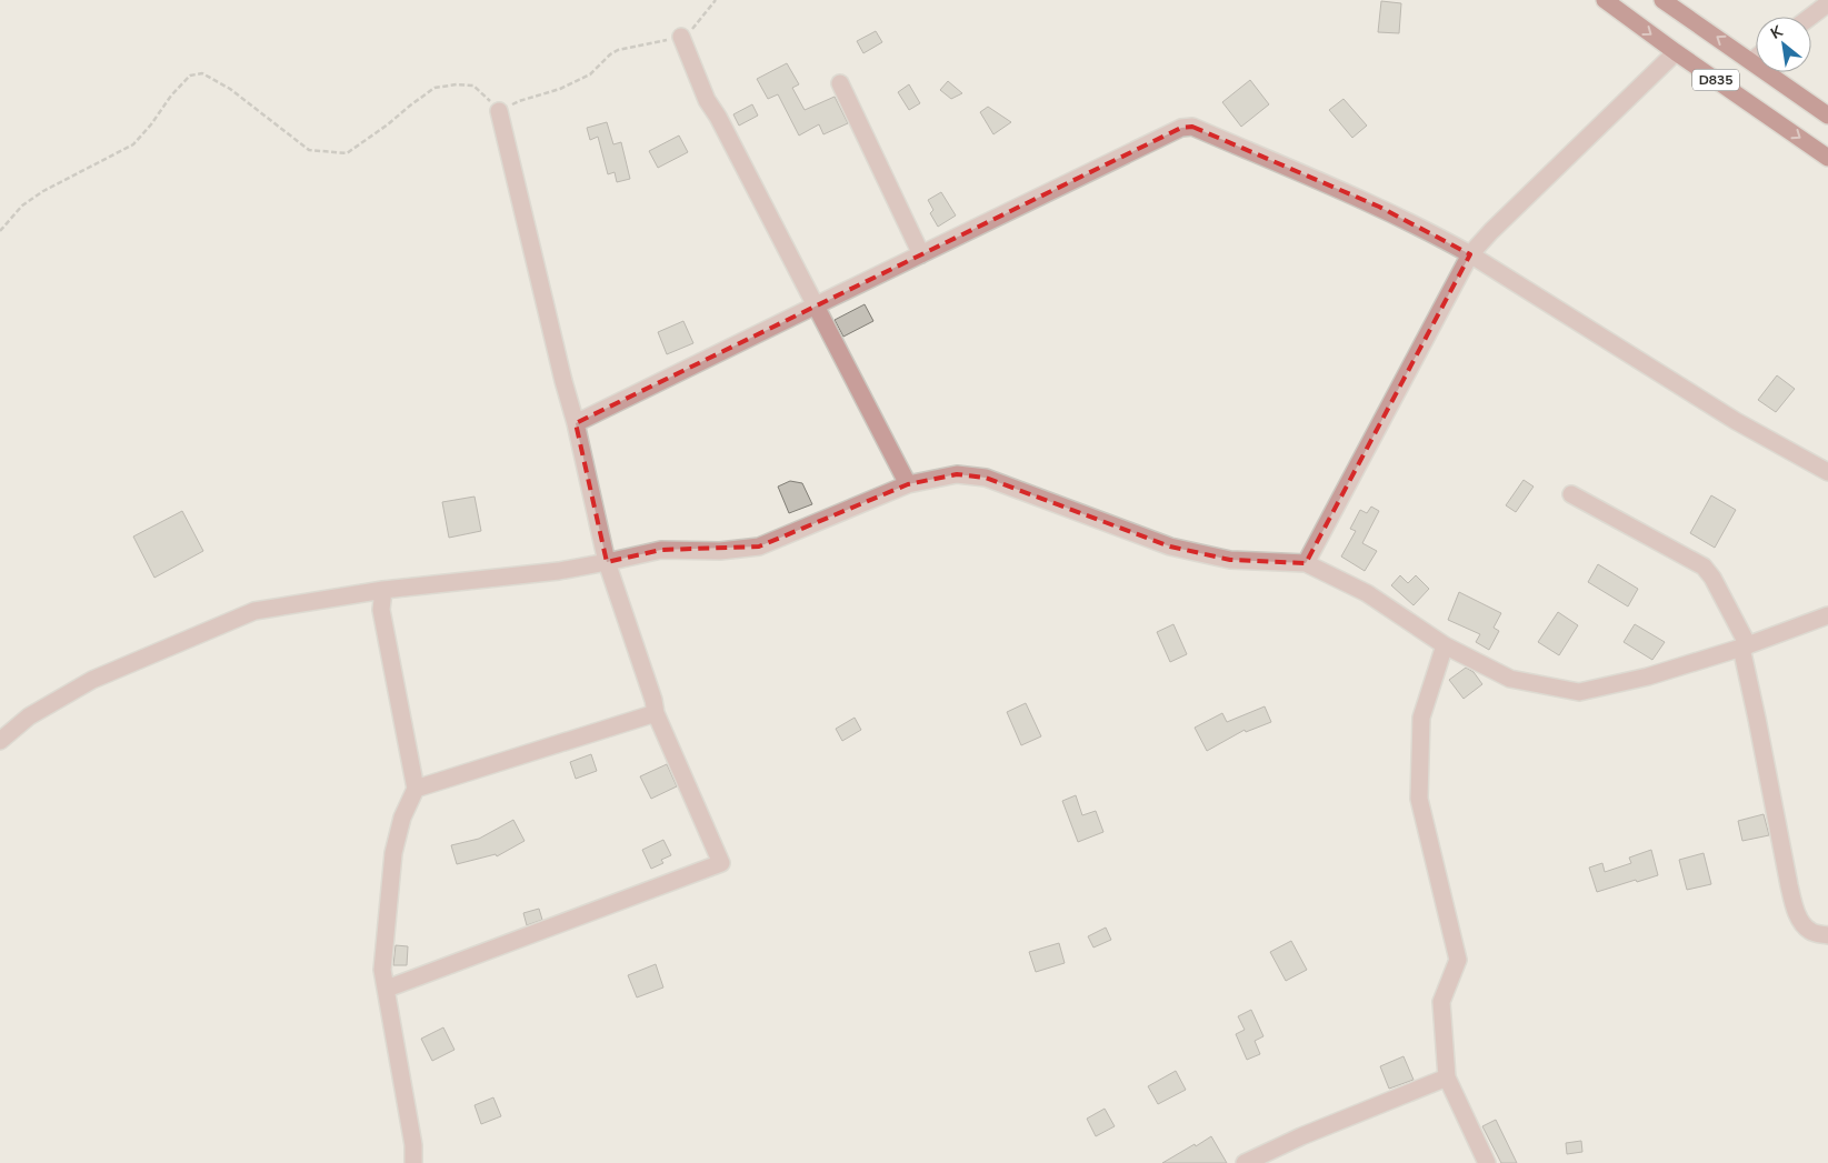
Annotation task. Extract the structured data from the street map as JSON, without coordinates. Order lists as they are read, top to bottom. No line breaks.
{"streets":{"highway":["D835"]},"north":"top left"}
